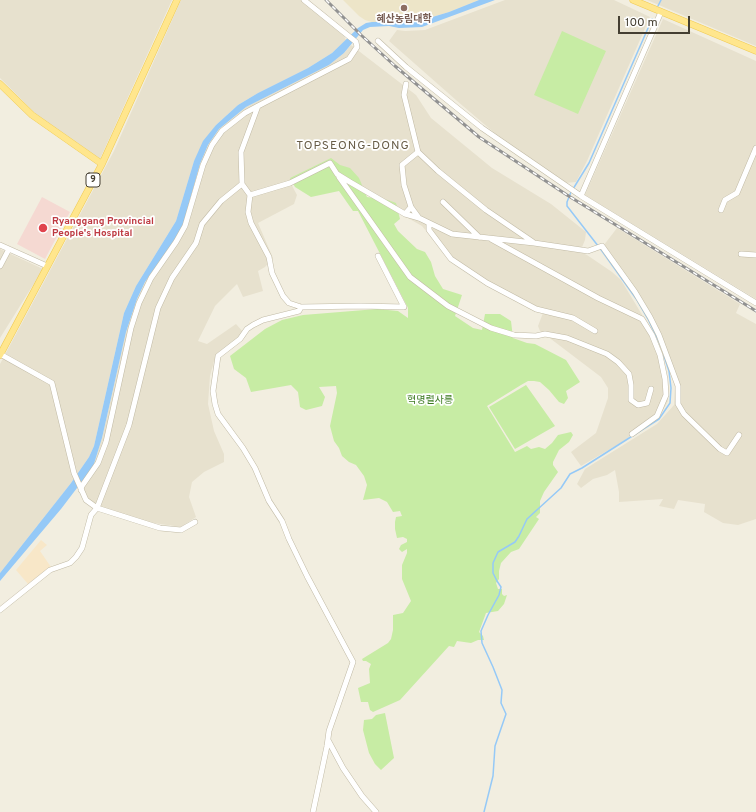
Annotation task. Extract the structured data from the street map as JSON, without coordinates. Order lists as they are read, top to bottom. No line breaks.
{"streets":{"main road":["9"]},"districts":["TOPSEONG-DONG"],"parks":["혁명렬사릉"],"places":["혜산농림대학","Ryanggang Provincial People's Hospital"],"scale_bar":"100 m"}
